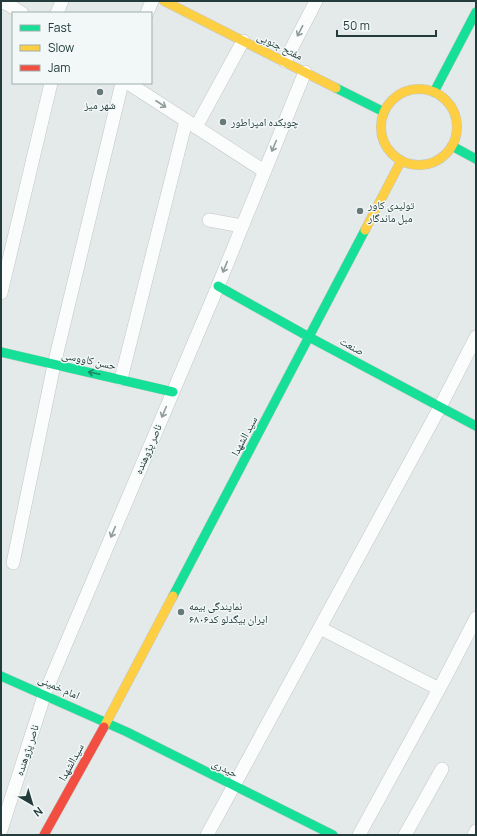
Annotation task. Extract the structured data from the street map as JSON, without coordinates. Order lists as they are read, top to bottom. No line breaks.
{"streets":{"street":["مفتح جنوبی","صنعت","حسن کاووسی","سید الشهدا","ناصر پژوهنده","امام خمینی","سیدالشهدا","حیدری"]},"crossings":[["مفتح جنوبی","سید الشهدا"],["مفتح جنوبی","ناصر پژوهنده"],["صنعت","سید الشهدا"],["صنعت","ناصر پژوهنده"],["حسن کاووسی","ناصر پژوهنده"],["سید الشهدا","امام خمینی"],["سید الشهدا","سیدالشهدا"],["سید الشهدا","حیدری"],["ناصر پژوهنده","امام خمینی"],["امام خمینی","سیدالشهدا"],["امام خمینی","حیدری"],["سیدالشهدا","حیدری"]],"one_way":["حسن کاووسی"],"places":["شهر میز","چوبکده امپراطور","تولیدی کاور مبل ماندگار","نمایندگی بیمه ایران بیگدلو کد۶۸۰۶"],"legend":["Fast","Slow","Jam"],"scale_bar":"50 m","north":"bottom right"}
